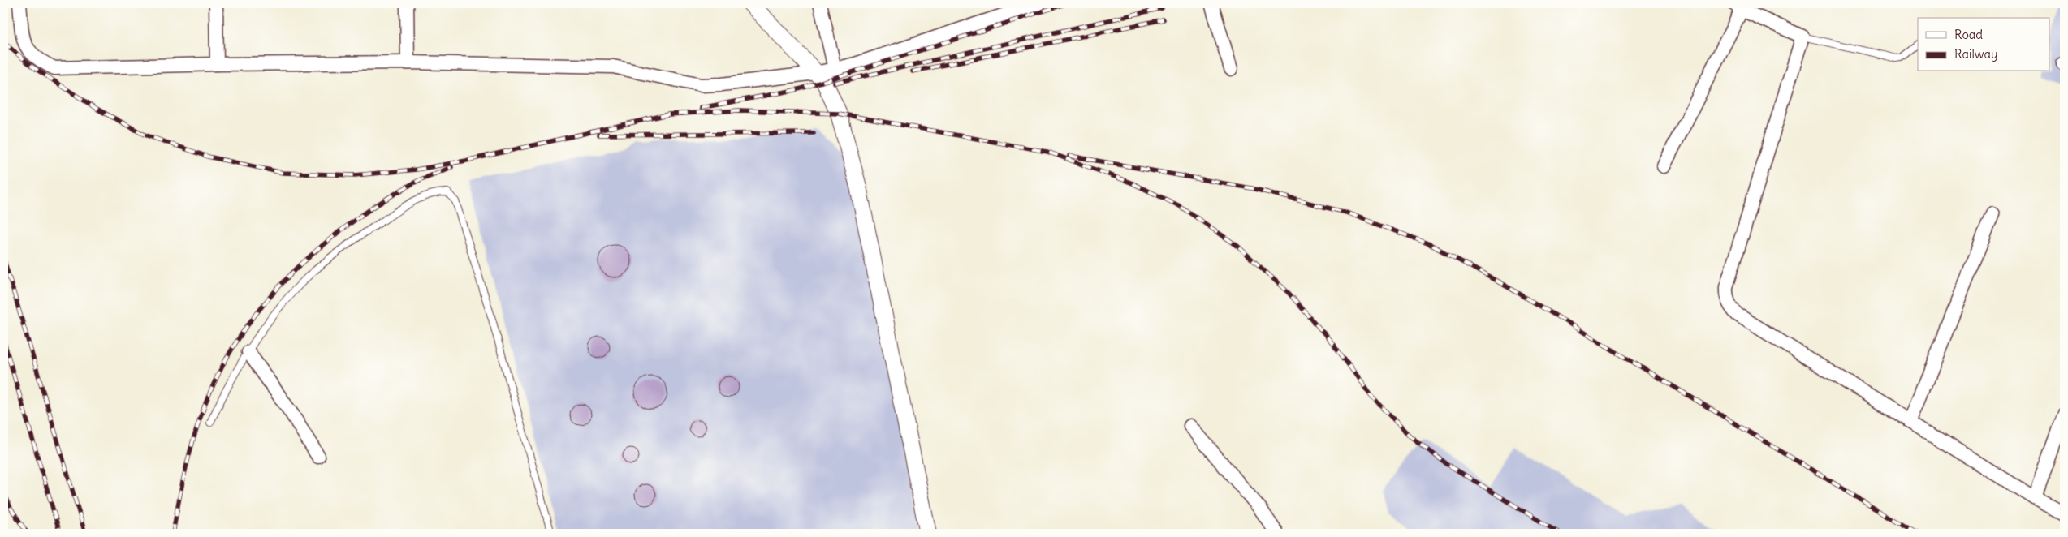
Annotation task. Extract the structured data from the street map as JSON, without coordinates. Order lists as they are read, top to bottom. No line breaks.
{"legend":["Road","Railway"]}
